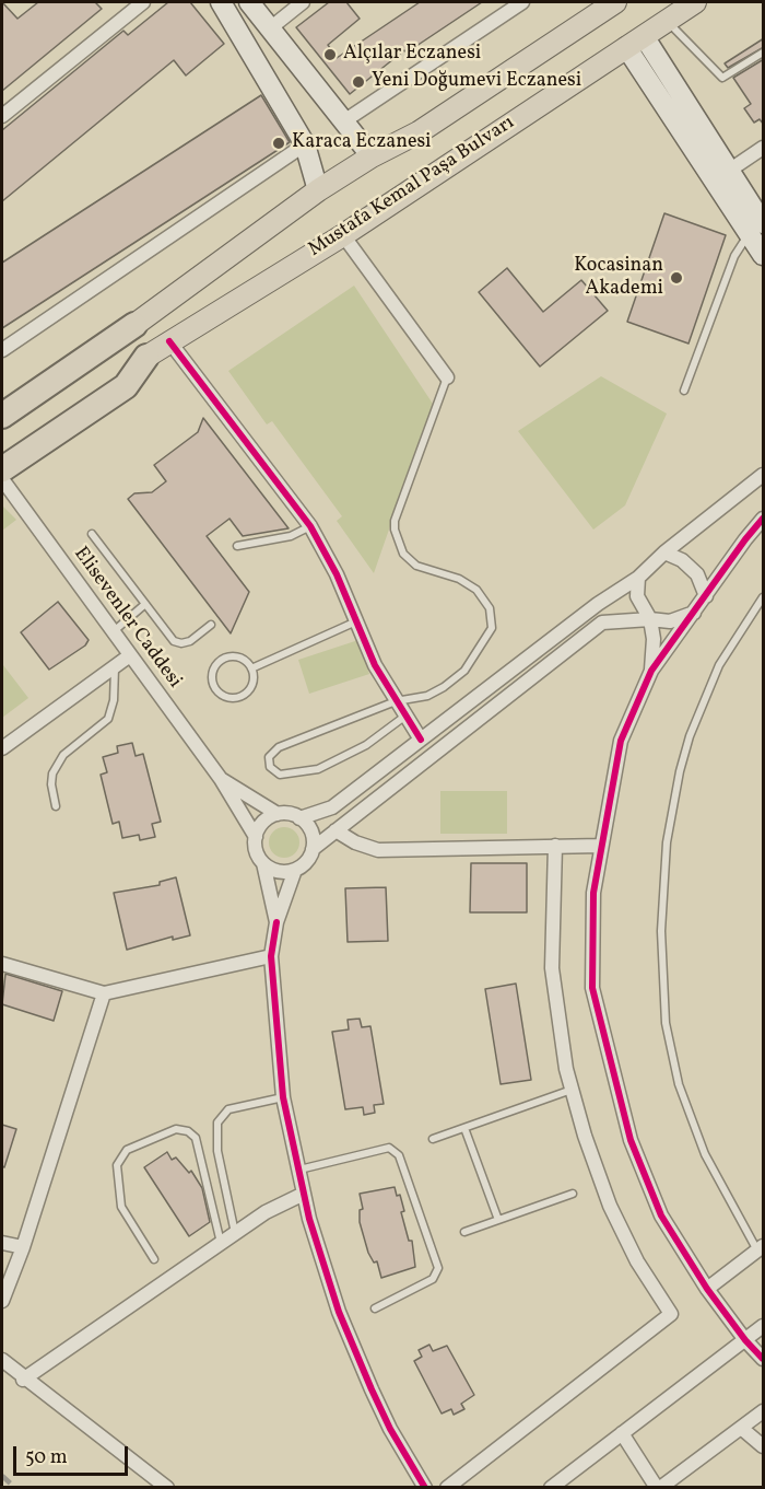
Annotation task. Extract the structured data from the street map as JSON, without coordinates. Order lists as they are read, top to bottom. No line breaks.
{"streets":{"main road":["Mustafa Kemal Paşa Bulvarı"],"street":["Elisevenler Caddesi"]},"places":["Alçılar Eczanesi","Yeni Doğumevi Eczanesi","Karaca Eczanesi","Kocasinan Akademi"],"scale_bar":"50 m"}
